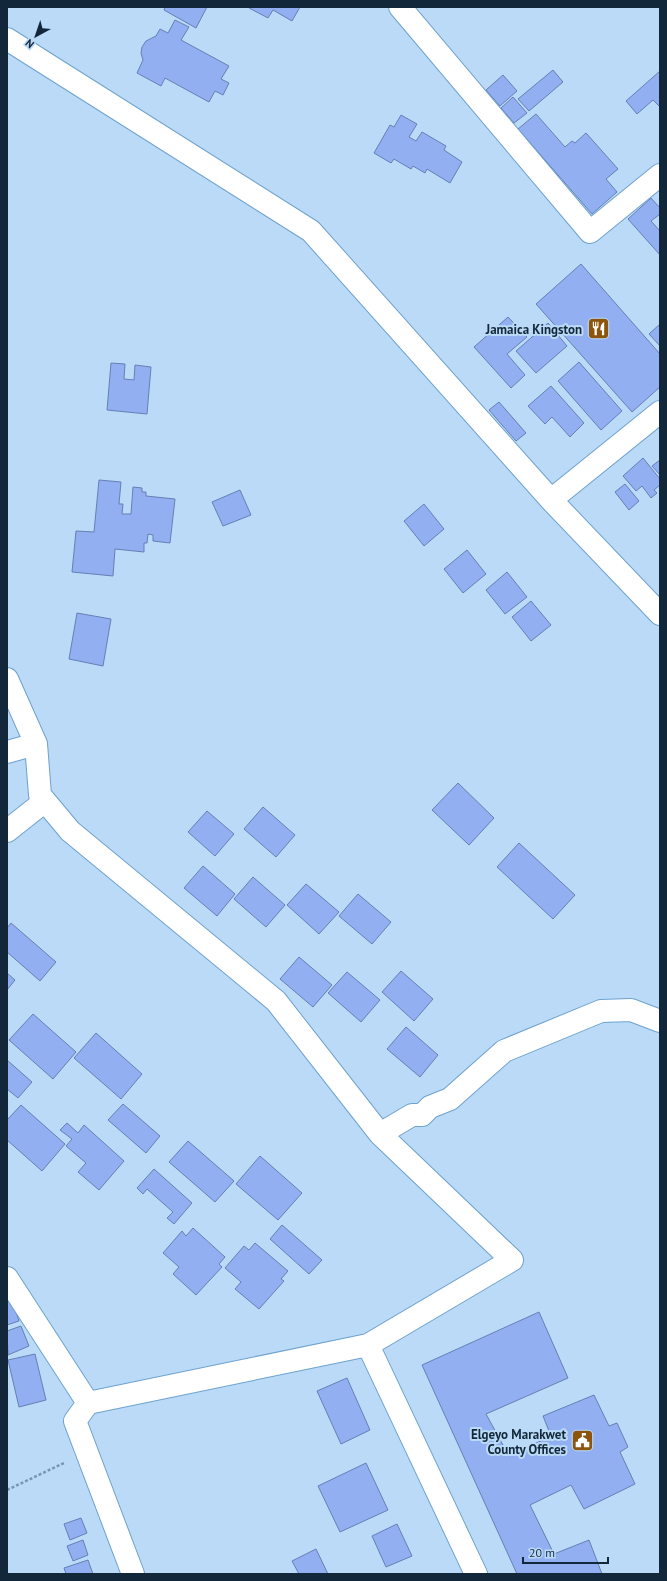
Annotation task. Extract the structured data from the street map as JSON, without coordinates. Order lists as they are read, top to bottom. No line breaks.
{"places":{"restaurant":["Jamaica Kingston"],"public building":["Elgeyo Marakwet County Offices"]},"scale_bar":"20 m","north":"bottom left"}
